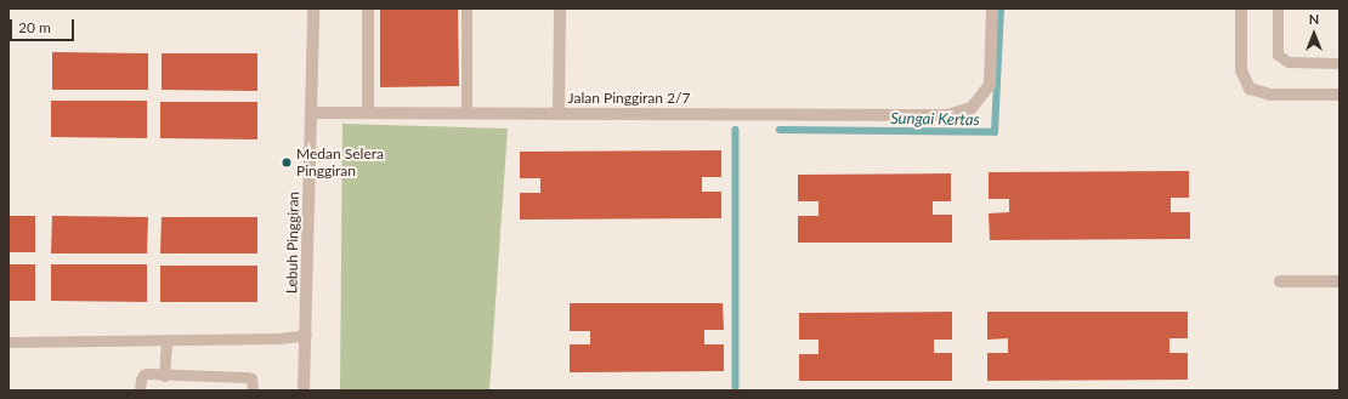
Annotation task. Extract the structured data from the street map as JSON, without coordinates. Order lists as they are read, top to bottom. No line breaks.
{"streets":{"street":["Jalan Pinggiran 2/7","Lebuh Pinggiran"]},"crossings":[["Jalan Pinggiran 2/7","Lebuh Pinggiran"]],"water":["Sungai Kertas"],"places":["Medan Selera Pinggiran"],"scale_bar":"20 m","north":"top"}
